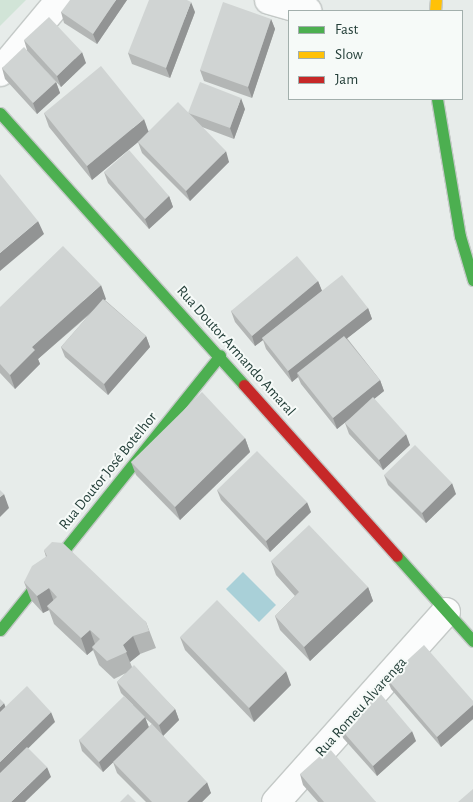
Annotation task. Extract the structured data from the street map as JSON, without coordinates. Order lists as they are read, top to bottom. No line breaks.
{"streets":{"street":["Rua Doutor Armando Amaral","Rua Doutor José Botelhor","Rua Romeu Alvarenga"]},"crossings":[["Rua Doutor Armando Amaral","Rua Doutor José Botelhor"],["Rua Doutor Armando Amaral","Rua Romeu Alvarenga"]],"legend":["Fast","Slow","Jam"]}
